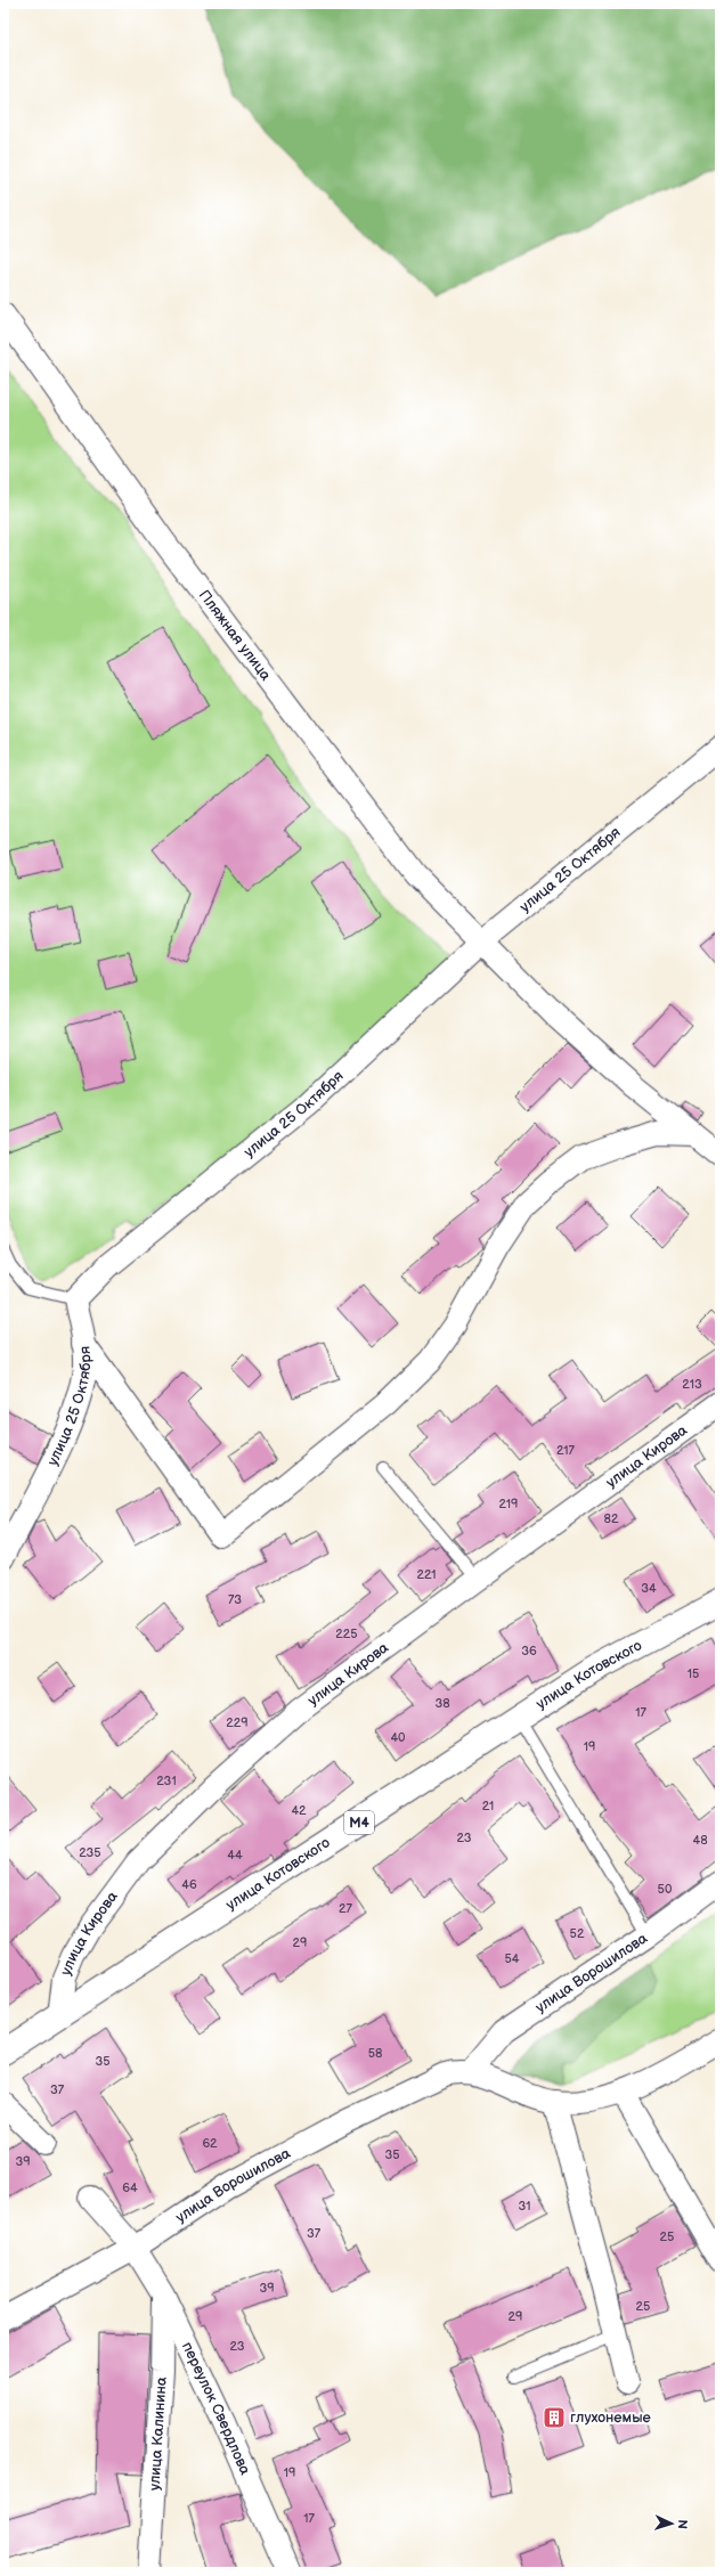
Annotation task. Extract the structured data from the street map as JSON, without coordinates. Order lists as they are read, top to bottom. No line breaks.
{"streets":{"highway":["улица Котовского","M4"],"street":["Пляжная улица","улица 25 Октября","улица Кирова","улица Ворошилова","переулок Свердлова","улица Калинина"]},"crossings":[["Пляжная улица","улица 25 Октября"],["улица Кирова","улица Котовского"],["улица Ворошилова","переулок Свердлова"],["переулок Свердлова","улица Калинина"]],"places":{"building":["глухонемые"]},"house_numbers":["213","217","219","82","221","34","73","225","36","15","38","17","229","40","19","231","21","42","23","48","235","44","46","50","27","52","29","54","58","35","37","62","35","39","64","31","37","25","39","25","29","23","19","17"],"north":"right"}
